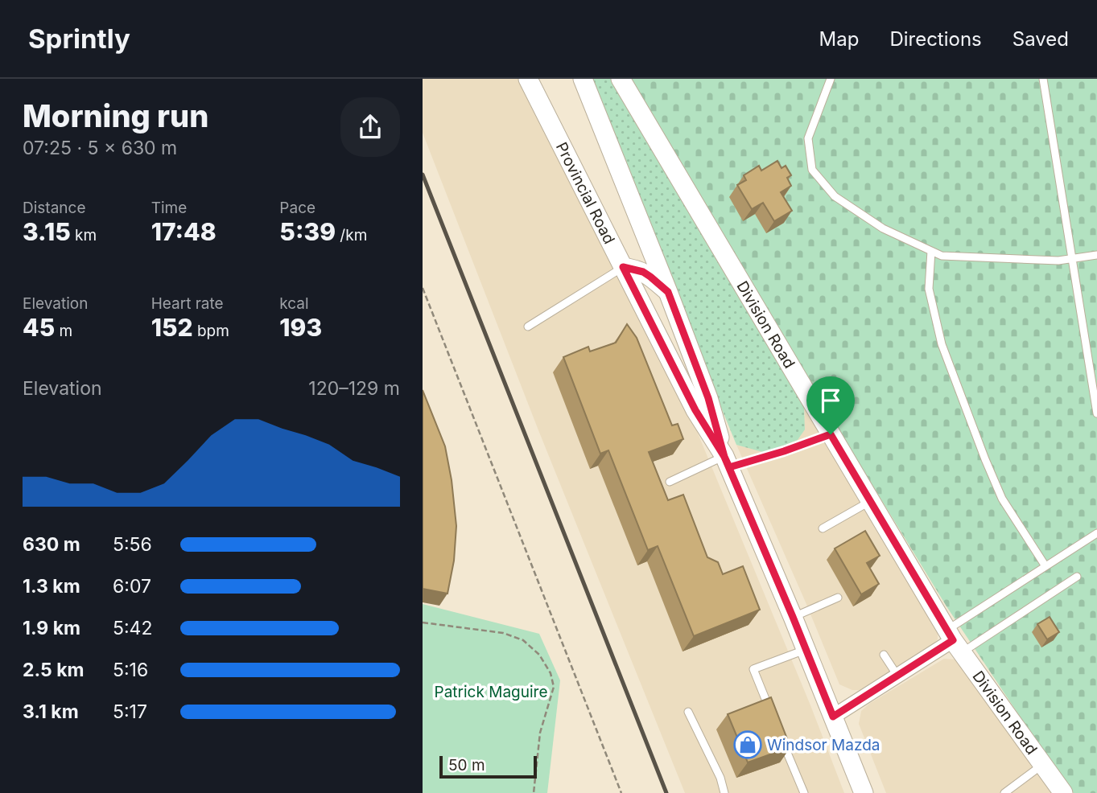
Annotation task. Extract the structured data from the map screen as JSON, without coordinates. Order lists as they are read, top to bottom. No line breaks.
{"streets":{"main road":["Provincial Road","Division Road"]},"parks":["Patrick Maguire"],"places":{"shop":["Windsor Mazda"]},"scale_bar":"50 m","page":{"header":"Sprintly","nav":["Map","Directions","Saved"],"heading":["Morning run","07:25 · 5 × 630 m"],"stats":[["Distance","3.15 km"],["Time","17:48"],["Pace","5:39 /km"],["Elevation","45 m"],["Heart rate","152 bpm"],["kcal","193"]],"chart":["Elevation","120–129 m"],"list":[{"name":"630 m","note":"5:56"},{"name":"1.3 km","note":"6:07"},{"name":"1.9 km","note":"5:42"},{"name":"2.5 km","note":"5:16"},{"name":"3.1 km","note":"5:17"}],"scale":"50 m"}}
